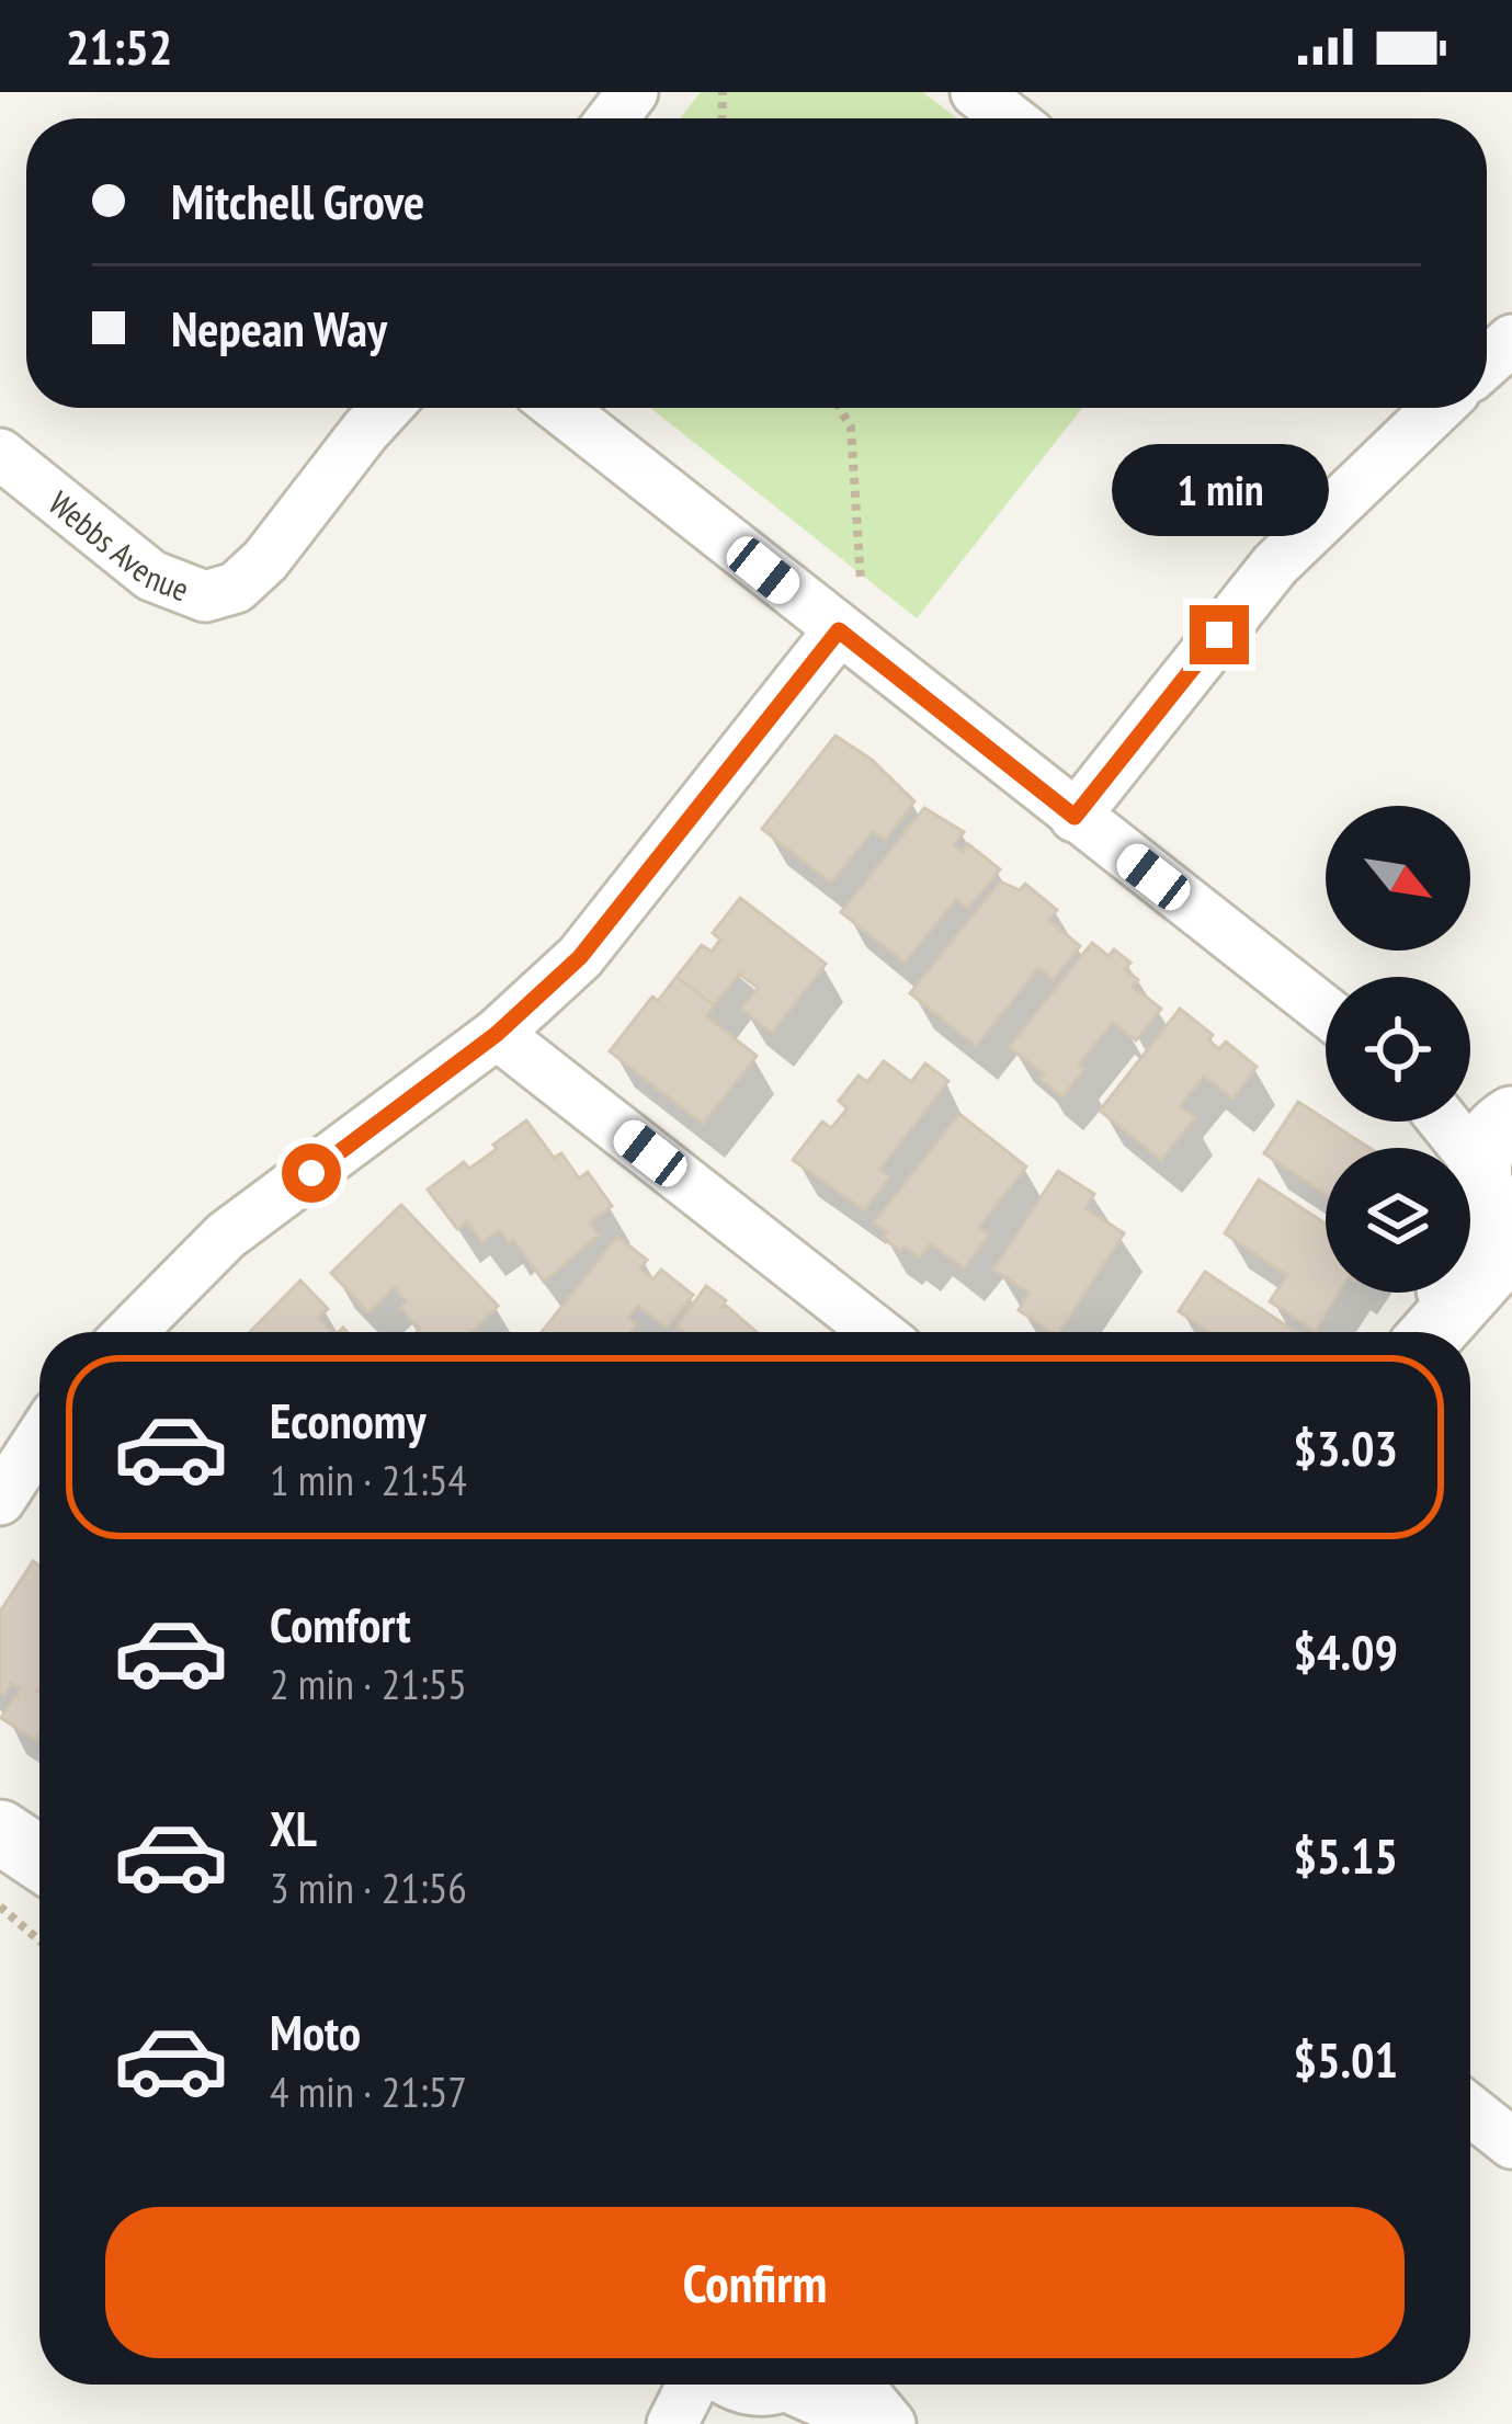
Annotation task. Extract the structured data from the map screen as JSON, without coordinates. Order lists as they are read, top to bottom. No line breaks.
{"streets":{"street":["Webbs Avenue"]},"north":"bottom right","page":{"status":"21:52","banner":["Mitchell Grove","Nepean Way"],"bubble":"1 min","list":[{"name":"Economy","note":"1 min · 21:54","value":"$3.03"},{"name":"Comfort","note":"2 min · 21:55","value":"$4.09"},{"name":"XL","note":"3 min · 21:56","value":"$5.15"},{"name":"Moto","note":"4 min · 21:57","value":"$5.01"}],"buttons":"Confirm"}}
